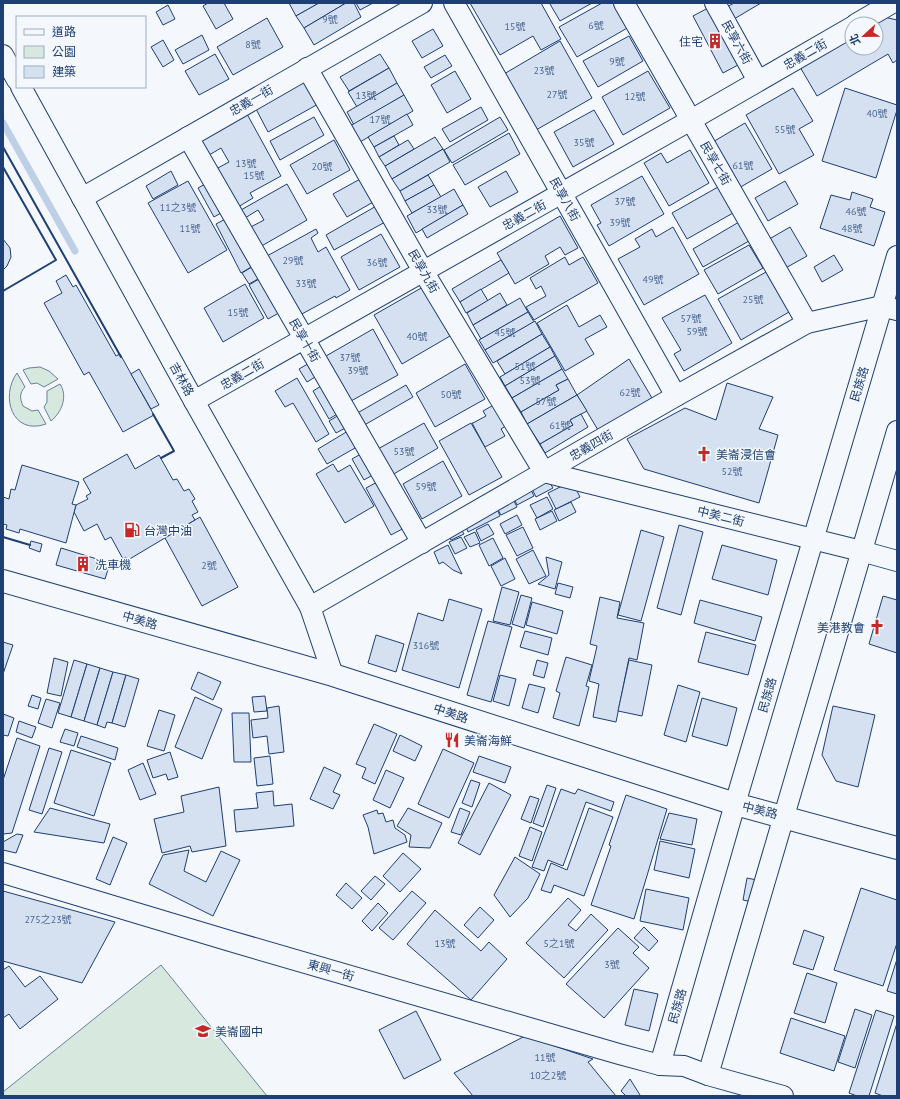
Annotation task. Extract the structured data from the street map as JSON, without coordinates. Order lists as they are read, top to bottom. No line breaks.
{"streets":{"street":["民享六街","忠義二街","忠義一街","民享七街","民享八街","民享九街","民享十街","吉林路","民族路","忠義四街","中美二街","中美路","東興一街"]},"crossings":[["民享六街","忠義二街"],["忠義二街","民享七街"],["忠義二街","民享八街"],["忠義二街","民享九街"],["忠義二街","民享十街"],["忠義二街","吉林路"],["忠義一街","民享九街"],["忠義一街","民享十街"],["忠義一街","吉林路"],["民享七街","忠義四街"],["民享八街","忠義四街"],["民享九街","忠義四街"],["民享九街","中美二街"],["民享十街","忠義四街"],["吉林路","忠義四街"],["吉林路","中美路"],["民族路","忠義四街"],["民族路","中美二街"],["民族路","中美路"],["民族路","東興一街"],["忠義四街","中美二街"]],"places":{"building":["住宅","洗車機"],"church":["美崙浸信會","美港教會"],"fuel station":["台灣中油"],"restaurant":["美崙海鮮"],"school or university":["美崙國中"]},"house_numbers":["9號","6號","15號","8號","9號","23號","27號","13號","12號","40號","17號","55號","35號","13號","61號","20號","15號","37號","11之3號","33號","46號","39號","11號","48號","29號","36號","49號","33號","25號","15號","57號","59號","45號","40號","37號","51號","39號","53號","62號","50號","57號","61號","53號","52號","59號","2號","316號","275之23號","13號","5之1號","3號","11號","10之2號"],"legend":["道路","公園","建築"],"north":"left"}
